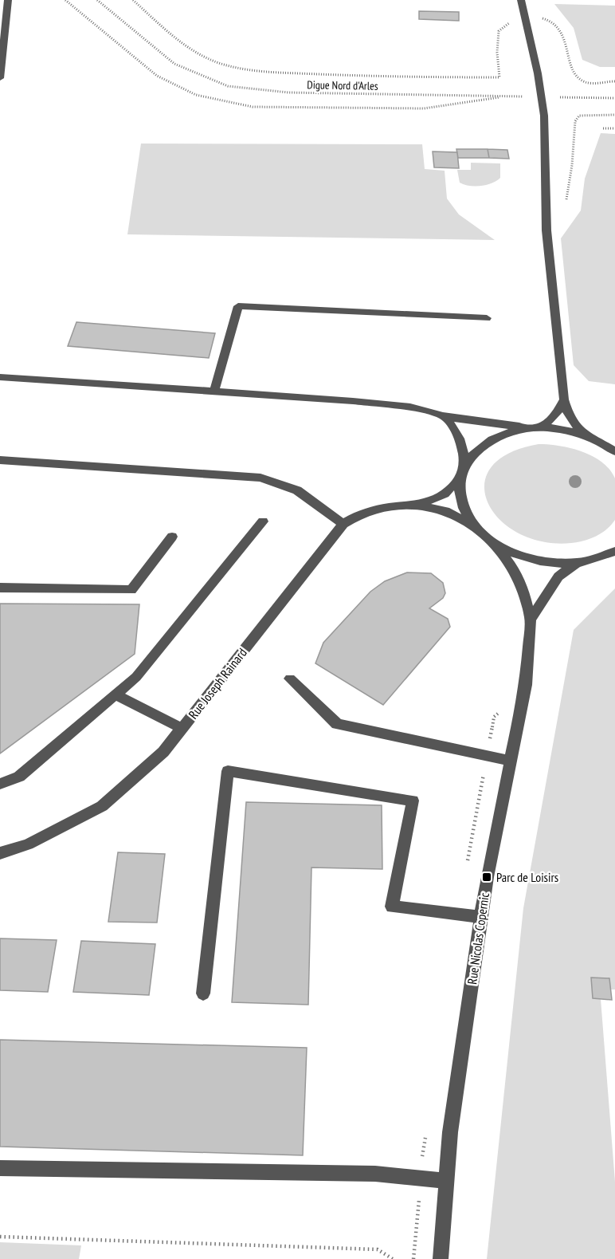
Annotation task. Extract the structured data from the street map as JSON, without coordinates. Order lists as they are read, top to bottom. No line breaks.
{"streets":{"street":["Rue Joseph Rainard","Rue Nicolas Copernic"],"path":["Digue Nord d'Arles"]},"places":{"transit":["Parc de Loisirs"]}}
